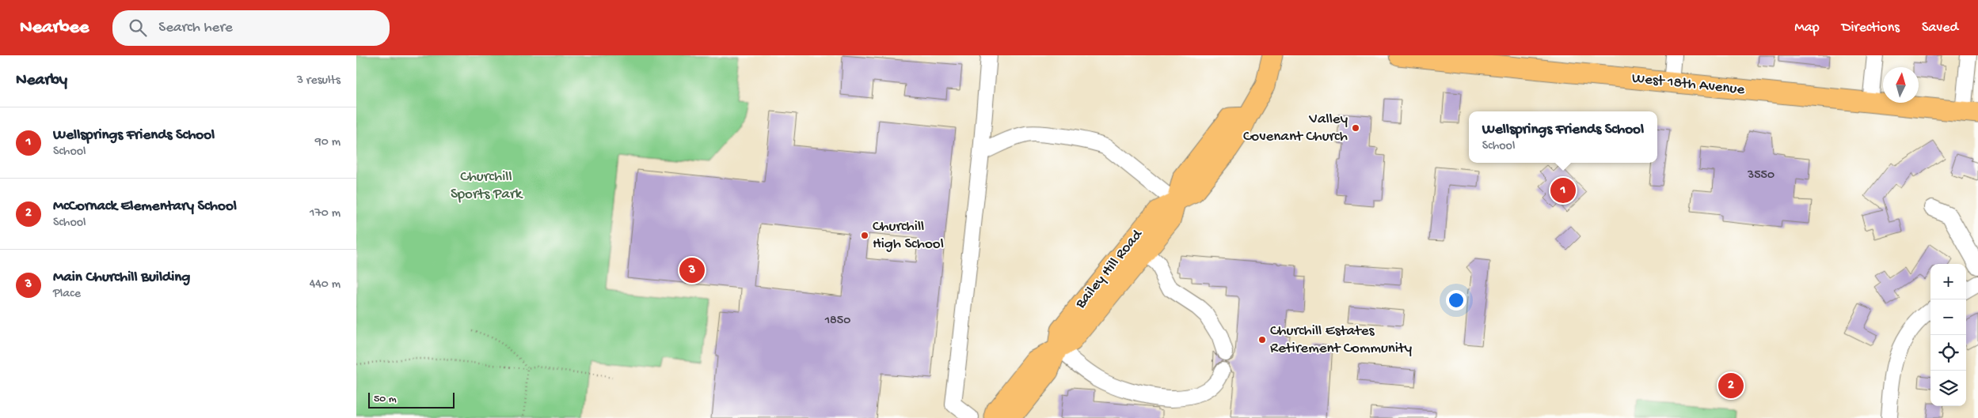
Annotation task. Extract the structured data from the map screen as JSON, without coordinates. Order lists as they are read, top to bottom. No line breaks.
{"streets":{"main road":["West 18th Avenue","Bailey Hill Road"]},"parks":["Churchill Sports Park"],"places":["Valley Covenant Church","Churchill High School","Churchill Estates Retirement Community"],"house_numbers":["3550","1850"],"scale_bar":"50 m","north":"top","page":{"header":"Nearbee","search":"Search here","nav":["Map","Directions","Saved"],"heading":["Nearby","3 results"],"list":[{"mark":"1","name":"Wellsprings Friends School","note":"School","value":"90 m"},{"mark":"2","name":"McCornack Elementary School","note":"School","value":"170 m"},{"mark":"3","name":"Main Churchill Building","note":"Place","value":"440 m"}],"popup":["Wellsprings Friends School","School"],"pins":["1","3","2"],"map_buttons":["+","−"],"scale":"50 m"}}
